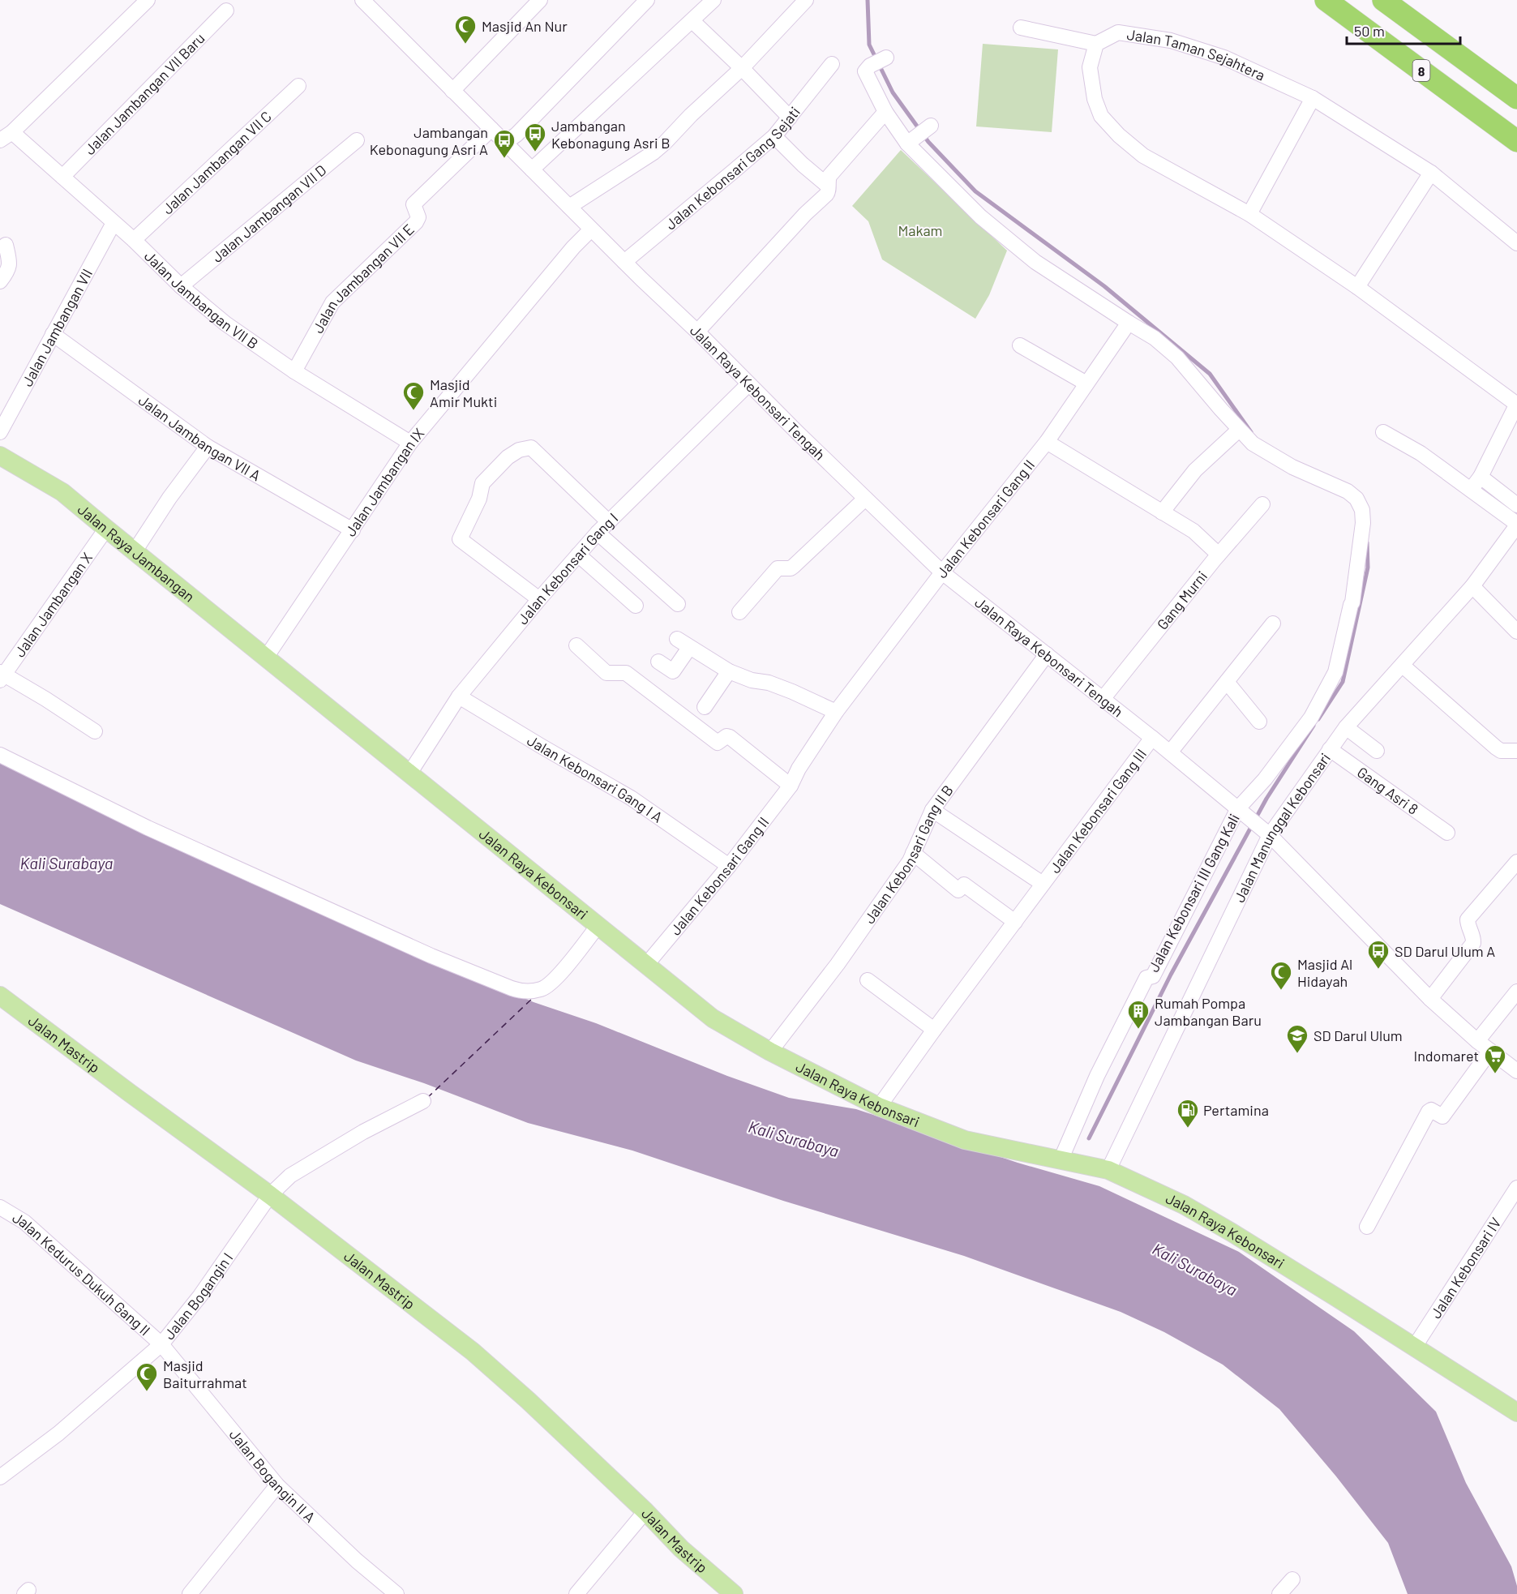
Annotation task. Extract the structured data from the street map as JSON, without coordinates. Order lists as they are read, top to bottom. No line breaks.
{"streets":{"highway":["8"],"main road":["Jalan Raya Jambangan","Jalan Raya Kebonsari","Jalan Mastrip"],"street":["Jalan Taman Sejahtera","Jalan Jambangan VII Baru","Jalan Jambangan VII C","Jalan Kebonsari Gang Sejati","Jalan Jambangan VII D","Jalan Jambangan VII E","Jalan Jambangan VII B","Jalan Jambangan VII","Jalan Raya Kebonsari Tengah","Jalan Jambangan VII A","Jalan Jambangan IX","Jalan Kebonsari Gang II","Jalan Kebonsari Gang I","Gang Murni","Jalan Jambangan X","Jalan Kebonsari Gang I A","Gang Asri 8","Jalan Kebonsari Gang III","Jalan Manunggal Kebonsari","Jalan Kebonsari Gang II B","Jalan Kebonsari III Gang Kali","Jalan Kebonsari IV","Jalan Kedurus Dukuh Gang II","Jalan Bogangin I","Jalan Bogangin II A"]},"crossings":[["Jalan Jambangan VII Baru","Jalan Jambangan VII B"],["Jalan Jambangan VII C","Jalan Jambangan VII B"],["Jalan Kebonsari Gang Sejati","Jalan Raya Kebonsari Tengah"],["Jalan Jambangan VII D","Jalan Jambangan VII B"],["Jalan Jambangan VII E","Jalan Jambangan VII B"],["Jalan Jambangan VII E","Jalan Raya Kebonsari Tengah"],["Jalan Jambangan VII B","Jalan Jambangan VII"],["Jalan Jambangan VII B","Jalan Jambangan IX"],["Jalan Jambangan VII","Jalan Jambangan VII A"],["Jalan Raya Kebonsari Tengah","Jalan Jambangan IX"],["Jalan Raya Kebonsari Tengah","Jalan Kebonsari Gang II"],["Jalan Raya Kebonsari Tengah","Jalan Kebonsari Gang I"],["Jalan Raya Kebonsari Tengah","Gang Murni"],["Jalan Raya Kebonsari Tengah","Jalan Kebonsari Gang III"],["Jalan Raya Kebonsari Tengah","Jalan Manunggal Kebonsari"],["Jalan Raya Kebonsari Tengah","Jalan Kebonsari Gang II B"],["Jalan Raya Kebonsari Tengah","Jalan Kebonsari III Gang Kali"],["Jalan Jambangan VII A","Jalan Jambangan IX"],["Jalan Jambangan IX","Jalan Raya Jambangan"],["Jalan Jambangan IX","Jalan Raya Kebonsari"],["Jalan Kebonsari Gang II","Jalan Kebonsari Gang I A"],["Jalan Kebonsari Gang II","Jalan Raya Kebonsari"],["Jalan Raya Jambangan","Jalan Jambangan X"],["Jalan Raya Jambangan","Jalan Raya Kebonsari"],["Jalan Kebonsari Gang I","Jalan Kebonsari Gang I A"],["Jalan Kebonsari Gang I","Jalan Raya Kebonsari"],["Gang Asri 8","Jalan Manunggal Kebonsari"],["Jalan Kebonsari Gang III","Jalan Kebonsari Gang II B"],["Jalan Kebonsari Gang III","Jalan Raya Kebonsari"],["Jalan Manunggal Kebonsari","Jalan Raya Kebonsari"],["Jalan Kebonsari Gang II B","Jalan Raya Kebonsari"],["Jalan Raya Kebonsari","Jalan Kebonsari III Gang Kali"],["Jalan Raya Kebonsari","Jalan Kebonsari IV"],["Jalan Mastrip","Jalan Bogangin I"],["Jalan Kedurus Dukuh Gang II","Jalan Bogangin I"],["Jalan Kedurus Dukuh Gang II","Jalan Bogangin II A"],["Jalan Bogangin I","Jalan Bogangin II A"]],"water":["Kali Surabaya"],"parks":["Makam"],"places":{"mosque":["Masjid An Nur","Masjid Amir Mukti","Masjid Al Hidayah","Masjid Baiturrahmat"],"bus stop":["Jambangan Kebonagung Asri B","Jambangan Kebonagung Asri A","SD Darul Ulum A"],"building":["Rumah Pompa Jambangan Baru"],"school or university":["SD Darul Ulum"],"supermarket":["Indomaret"],"fuel station":["Pertamina"]},"scale_bar":"50 m"}
